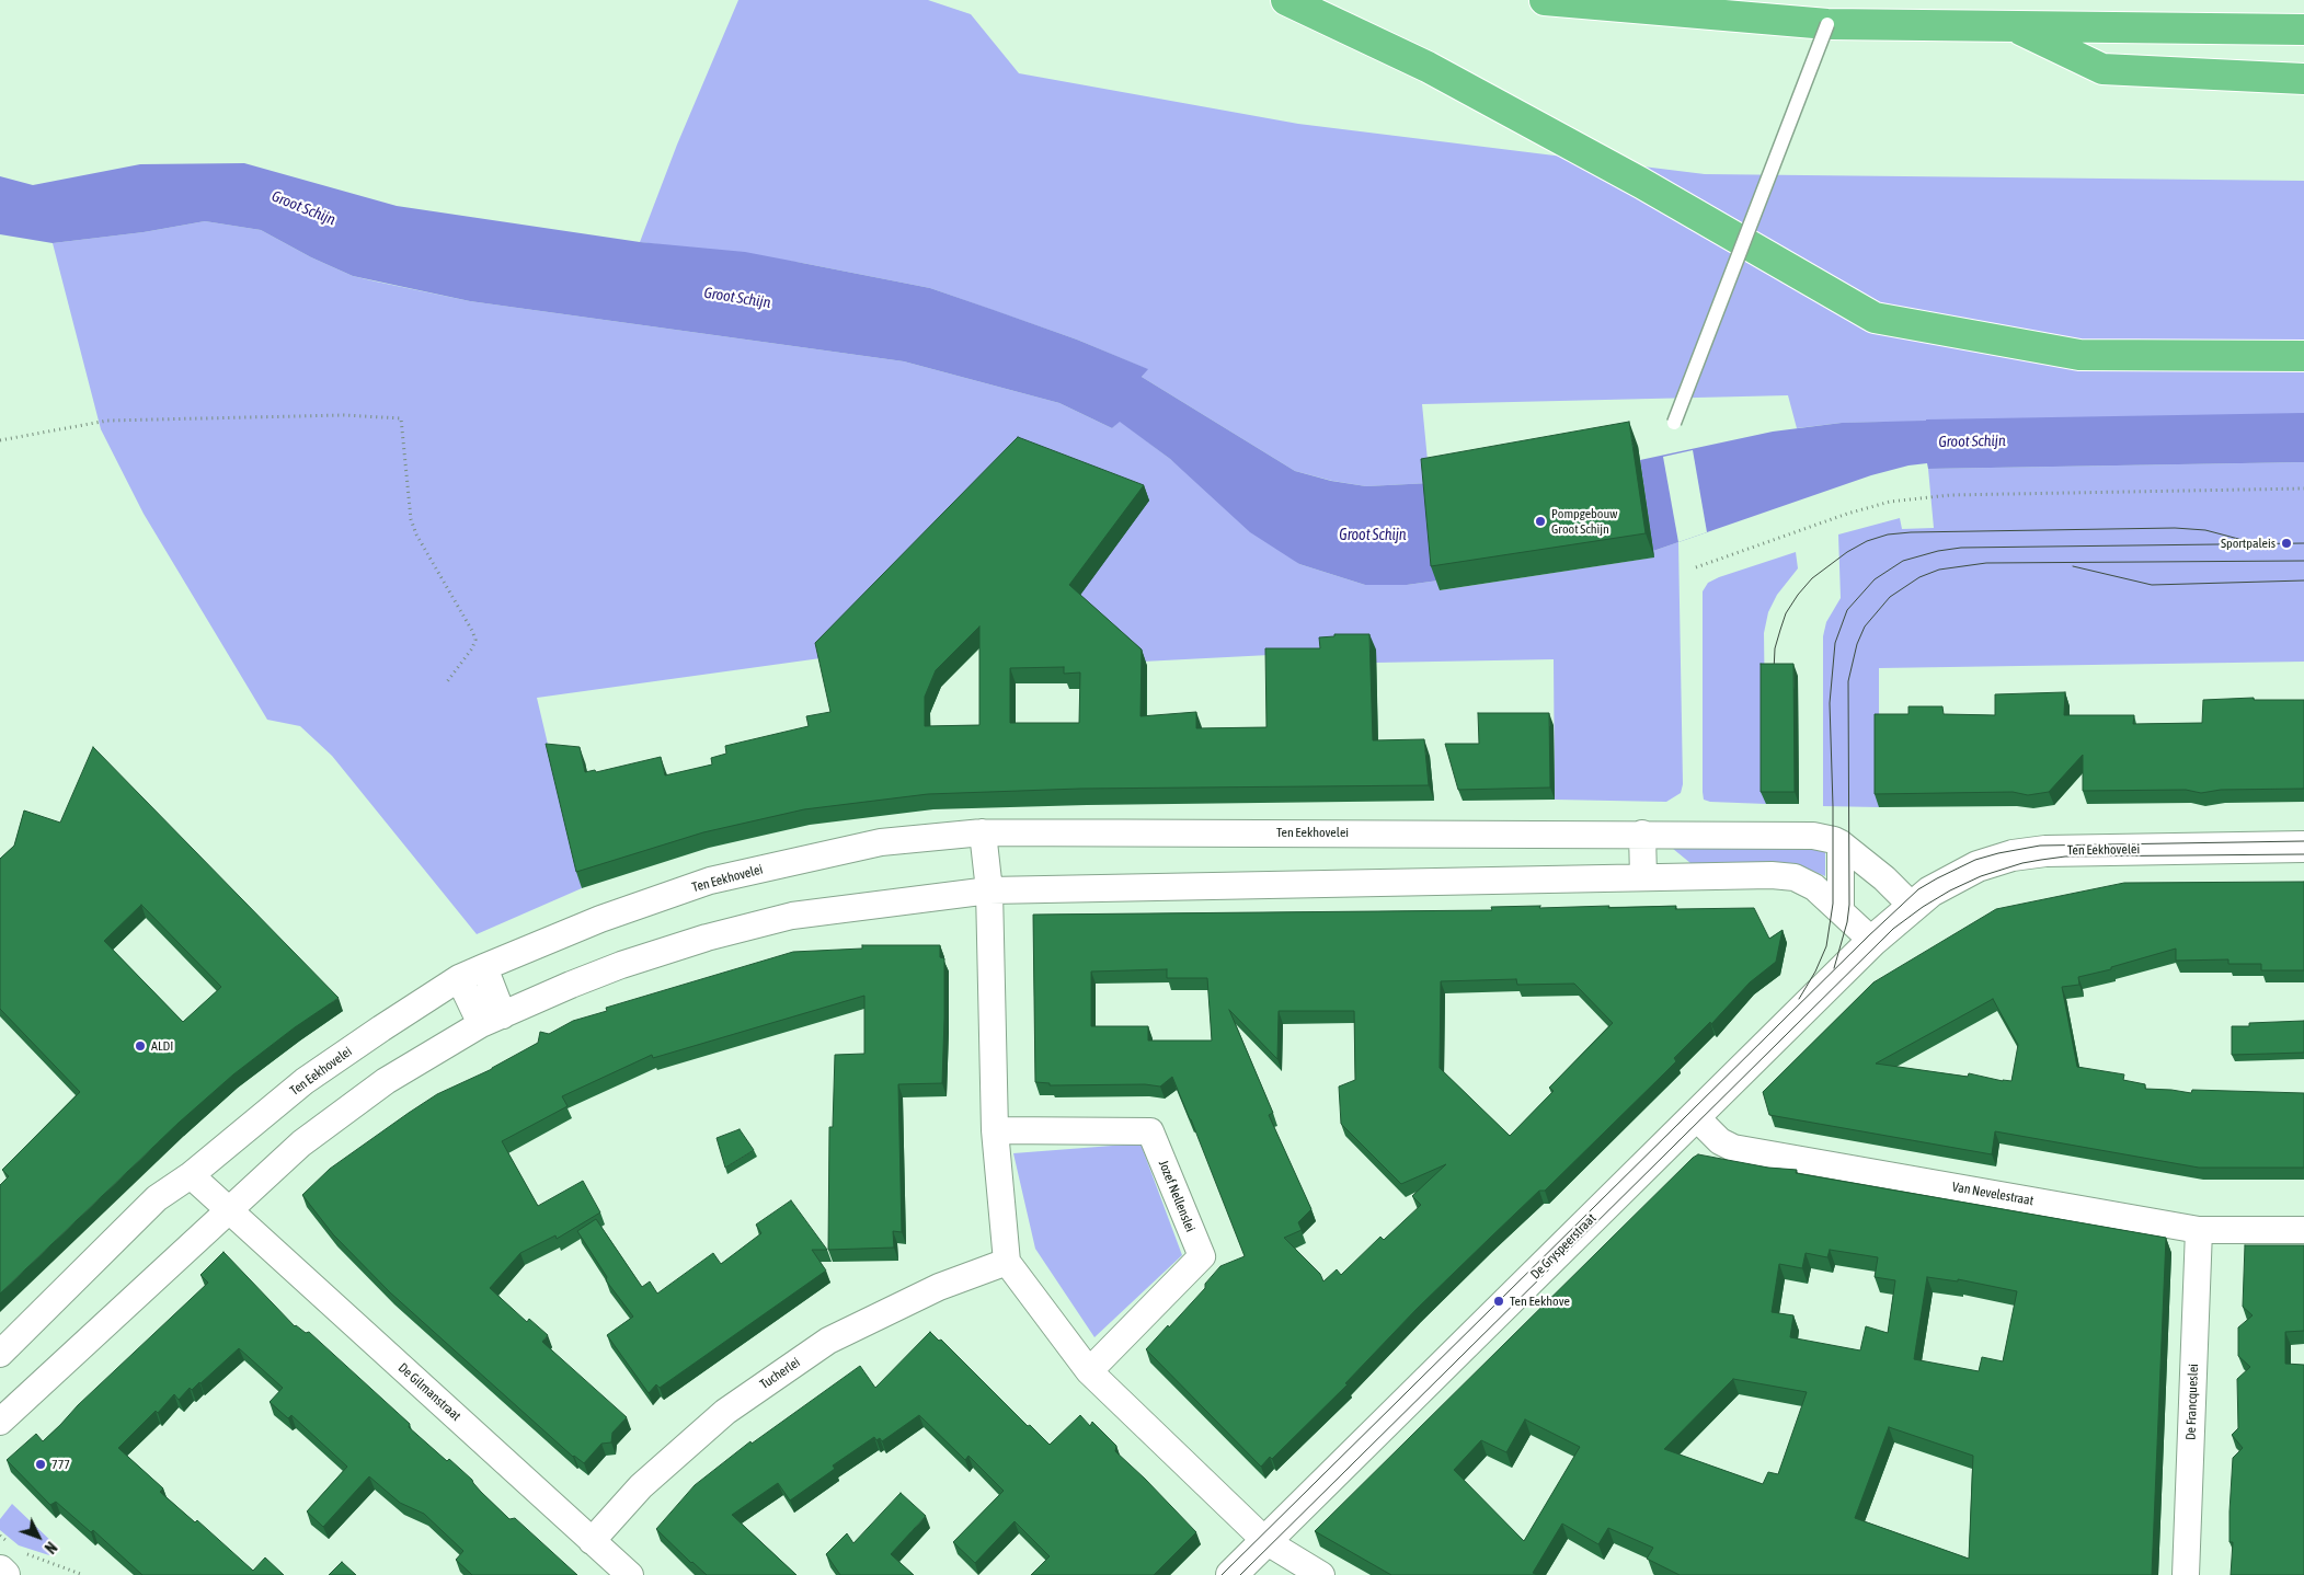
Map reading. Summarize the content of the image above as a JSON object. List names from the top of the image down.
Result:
{
  "streets": {
    "street": [
      "Ten Eekhovelei",
      "Van Nevelestraat",
      "Jozef Nellenslei",
      "De Gryspeerstraat",
      "Tucherlei",
      "De Gilmanstraat",
      "De Francqueslei"
    ]
  },
  "crossings": [
    ["Ten Eekhovelei", "De Gryspeerstraat"],
    ["Van Nevelestraat", "De Gryspeerstraat"],
    ["Van Nevelestraat", "De Francqueslei"],
    ["Tucherlei", "De Gilmanstraat"]
  ],
  "water": ["Groot Schijn"],
  "places": [
    "Pompgebouw Groot Schijn",
    "Sportpaleis",
    "ALDI",
    "Ten Eekhove",
    "777"
  ],
  "north": "bottom right"
}
